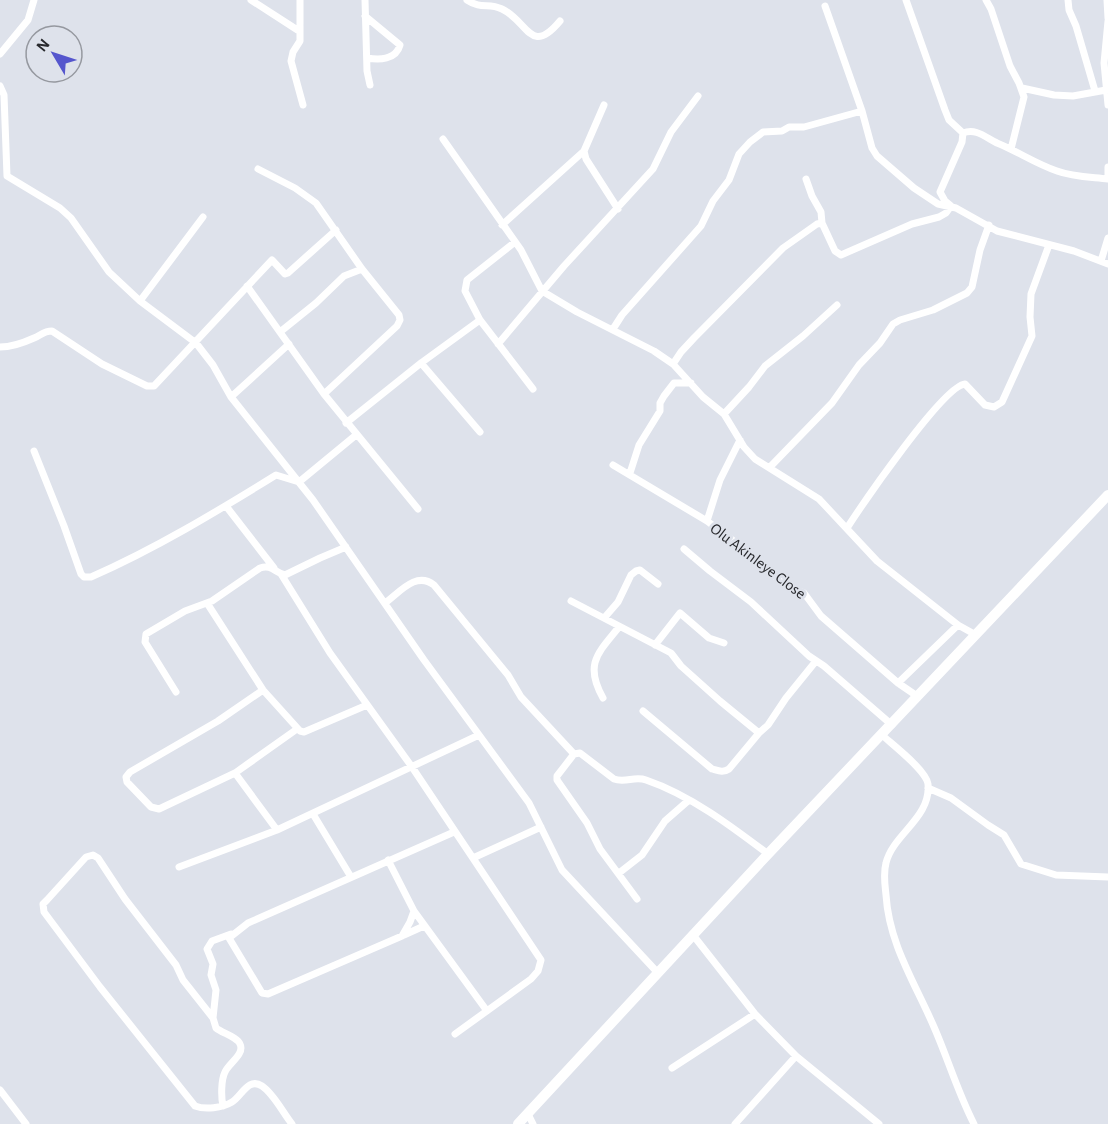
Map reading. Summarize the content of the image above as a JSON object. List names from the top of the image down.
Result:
{
  "streets": {
    "street": ["Olu Akinleye Close"]
  },
  "north": "top left"
}
